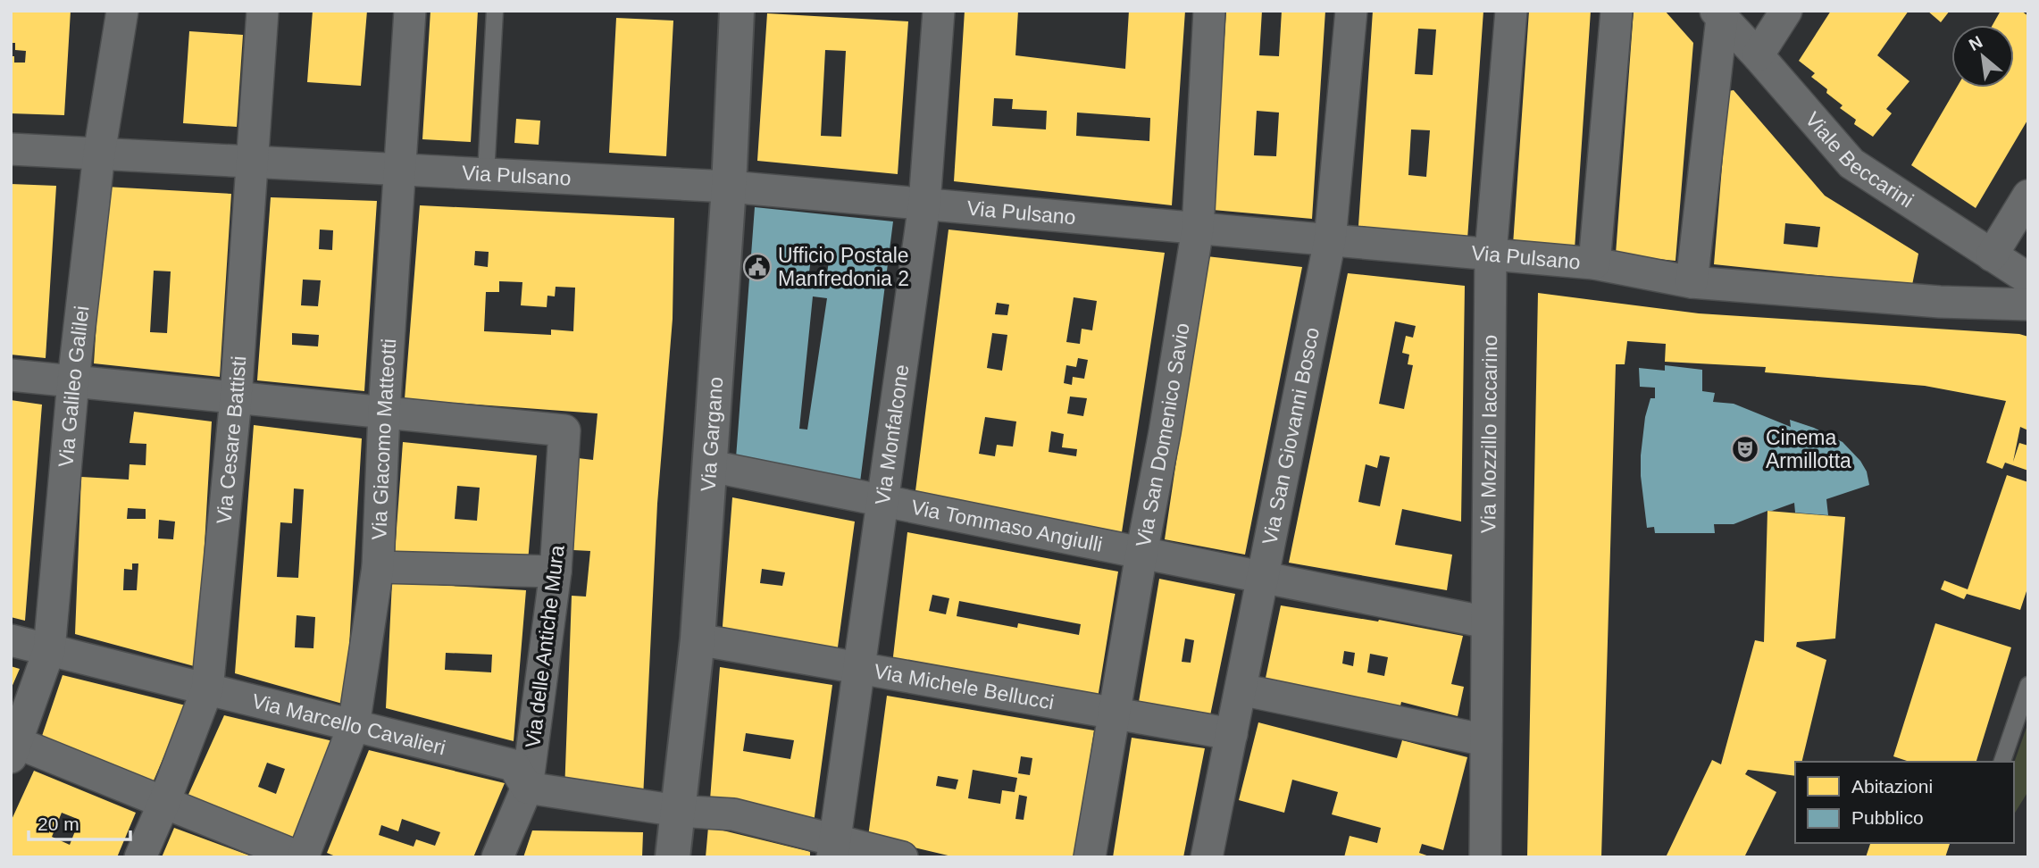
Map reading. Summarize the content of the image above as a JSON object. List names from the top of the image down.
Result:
{
  "streets": {
    "main road": ["Via Gargano"],
    "street": [
      "Viale Beccarini",
      "Via Pulsano",
      "Via Galileo Galilei",
      "Via Mozzillo Iaccarino",
      "Via Monfalcone",
      "Via San Domenico Savio",
      "Via San Giovanni Bosco",
      "Via Giacomo Matteotti",
      "Via Cesare Battisti",
      "Via Tommaso Angiulli",
      "Via delle Antiche Mura",
      "Via Michele Bellucci",
      "Via Marcello Cavalieri"
    ]
  },
  "crossings": [
    ["Via Pulsano", "Via Galileo Galilei"],
    ["Via Pulsano", "Via Mozzillo Iaccarino"],
    ["Via Pulsano", "Via Gargano"],
    ["Via Pulsano", "Via Monfalcone"],
    ["Via Pulsano", "Via San Domenico Savio"],
    ["Via Pulsano", "Via San Giovanni Bosco"],
    ["Via Pulsano", "Via Giacomo Matteotti"],
    ["Via Pulsano", "Via Cesare Battisti"],
    ["Via Galileo Galilei", "Via Marcello Cavalieri"],
    ["Via Mozzillo Iaccarino", "Via Tommaso Angiulli"],
    ["Via Gargano", "Via Tommaso Angiulli"],
    ["Via Gargano", "Via Michele Bellucci"],
    ["Via Monfalcone", "Via Tommaso Angiulli"],
    ["Via Monfalcone", "Via Michele Bellucci"],
    ["Via San Domenico Savio", "Via Tommaso Angiulli"],
    ["Via San Domenico Savio", "Via Michele Bellucci"],
    ["Via San Giovanni Bosco", "Via Tommaso Angiulli"],
    ["Via San Giovanni Bosco", "Via Michele Bellucci"],
    ["Via Giacomo Matteotti", "Via delle Antiche Mura"],
    ["Via Giacomo Matteotti", "Via Marcello Cavalieri"],
    ["Via Cesare Battisti", "Via Marcello Cavalieri"],
    ["Via delle Antiche Mura", "Via Marcello Cavalieri"]
  ],
  "places": {
    "public building": ["Ufficio Postale Manfredonia 2"],
    "theatre": ["Cinema Armillotta"]
  },
  "legend": ["Abitazioni", "Pubblico"],
  "scale_bar": "20 m",
  "north": "top left"
}
